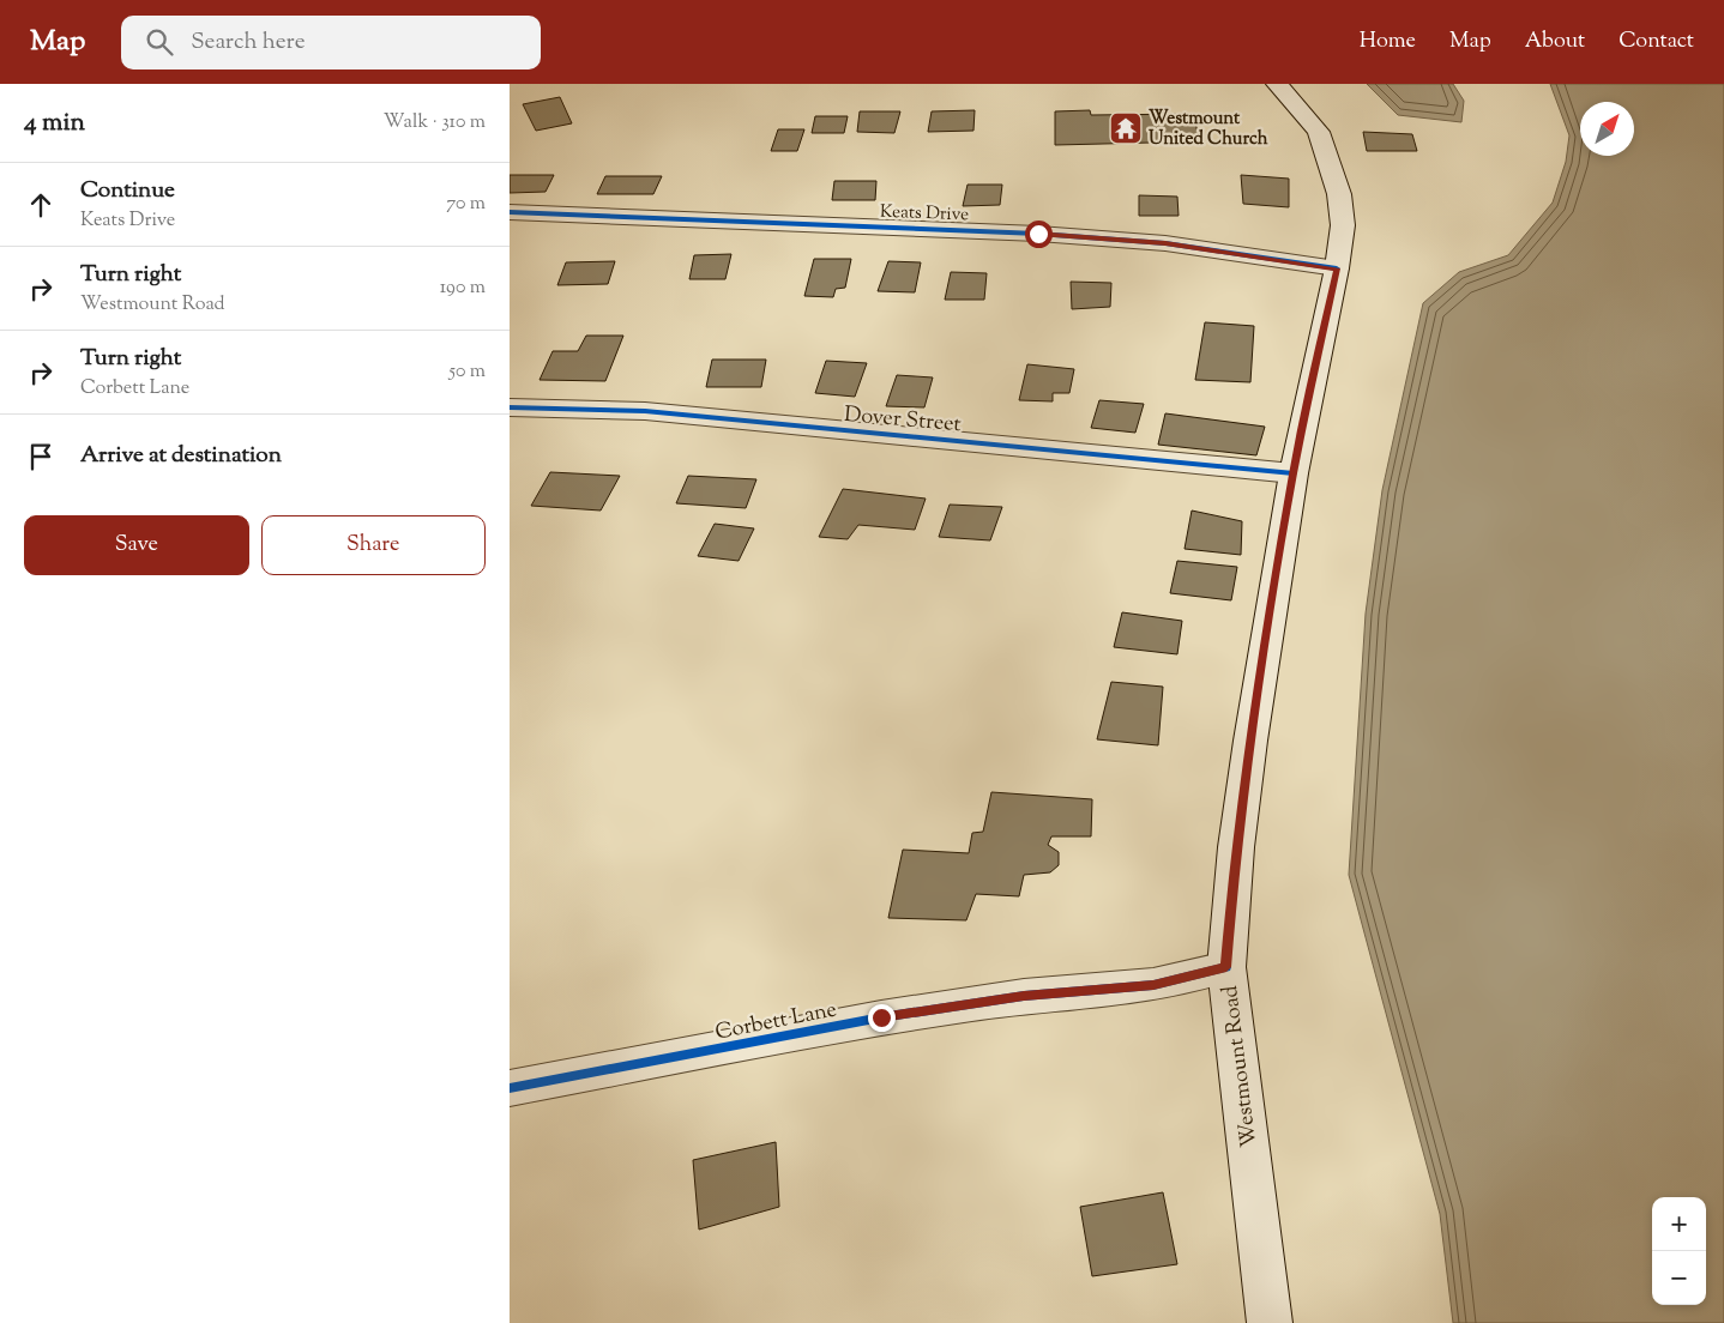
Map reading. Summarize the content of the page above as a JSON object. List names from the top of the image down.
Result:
{
  "streets": {
    "street": [
      "Keats Drive",
      "Dover Street",
      "Corbett Lane",
      "Westmount Road"
    ]
  },
  "crossings": [
    ["Keats Drive", "Westmount Road"],
    ["Dover Street", "Westmount Road"],
    ["Corbett Lane", "Westmount Road"]
  ],
  "places": {
    "temple": ["Westmount United Church"]
  },
  "north": "top right",
  "page": {
    "header": "Map",
    "search": "Search here",
    "nav": [
      "Home",
      "Map",
      "About",
      "Contact"
    ],
    "heading": ["4 min", "Walk · 310 m"],
    "list": [
      ["Continue", "Keats Drive", "70 m"],
      ["Turn right", "Westmount Road", "190 m"],
      ["Turn right", "Corbett Lane", "50 m"],
      "Arrive at destination"
    ],
    "buttons": ["Save", "Share"],
    "map_buttons": ["+", "−"]
  }
}
